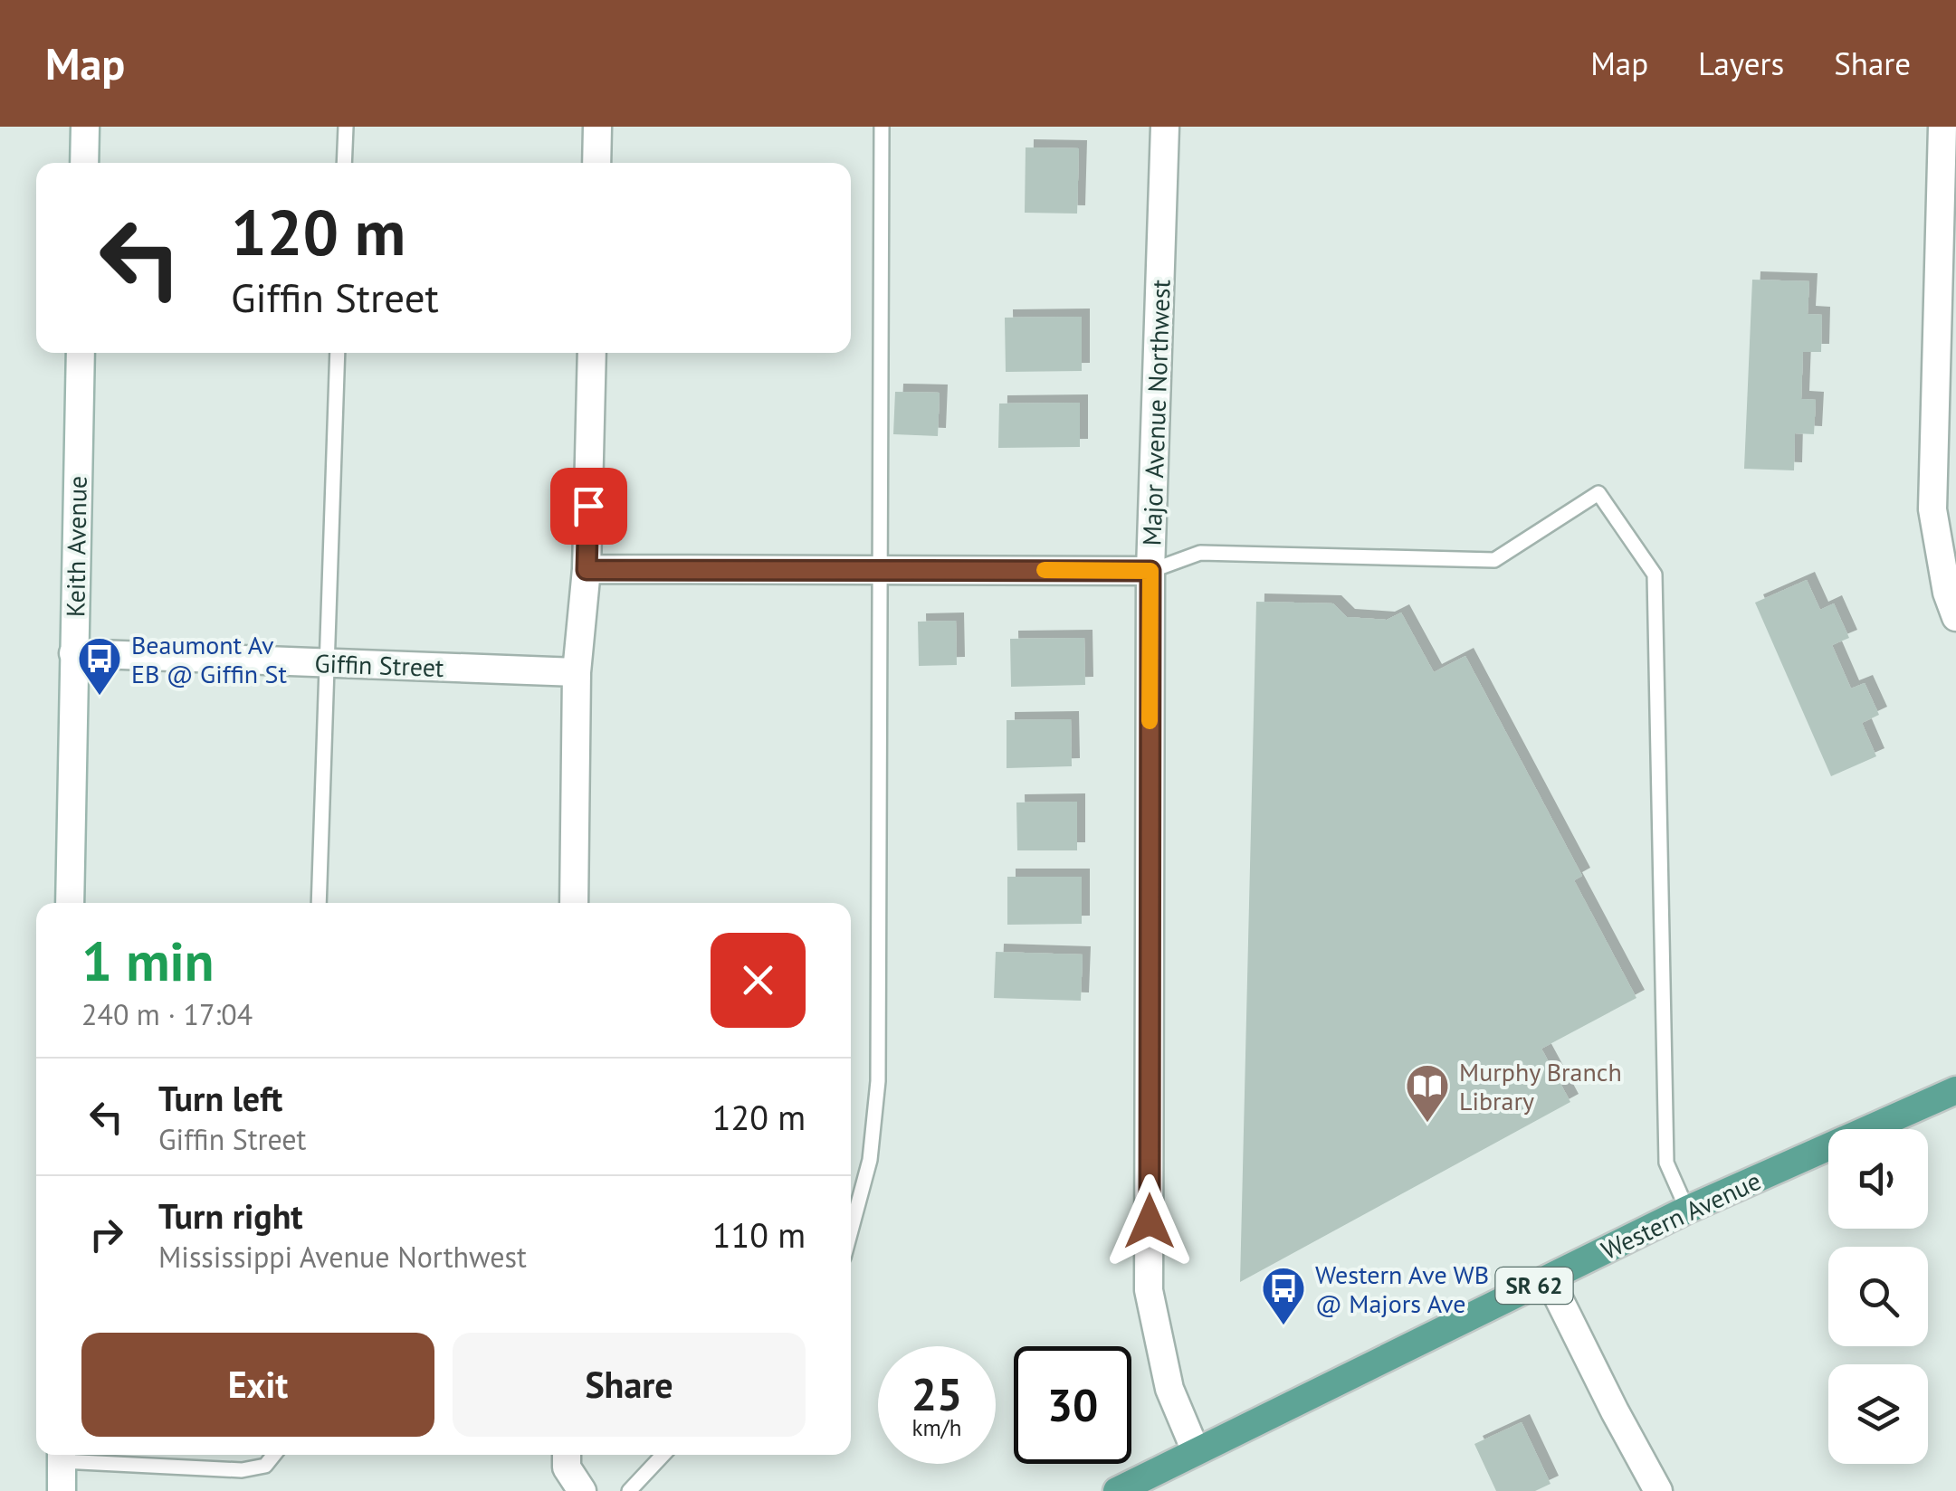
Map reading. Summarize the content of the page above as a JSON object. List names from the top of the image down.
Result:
{
  "streets": {
    "main road": ["Western Avenue", "SR 62"],
    "street": ["Major Avenue Northwest", "Keith Avenue", "Giffin Street"]
  },
  "crossings": [
    ["Major Avenue Northwest", "Western Avenue"],
    ["Keith Avenue", "Giffin Street"]
  ],
  "places": {
    "bus stop": ["Beaumont Av EB @ Giffin St", "Western Ave WB @ Majors Ave"],
    "library": ["Murphy Branch Library"]
  },
  "page": {
    "header": "Map",
    "nav": ["Map", "Layers", "Share"],
    "turn": ["120 m", "Giffin Street"],
    "heading": ["1 min", "240 m · 17:04"],
    "list": [
      {
        "name": "Turn left",
        "note": "Giffin Street",
        "value": "120 m"
      },
      {
        "name": "Turn right",
        "note": "Mississippi Avenue Northwest",
        "value": "110 m"
      }
    ],
    "buttons": ["Exit", "Share"],
    "speed": "25 km/h",
    "limit": "30"
  }
}
